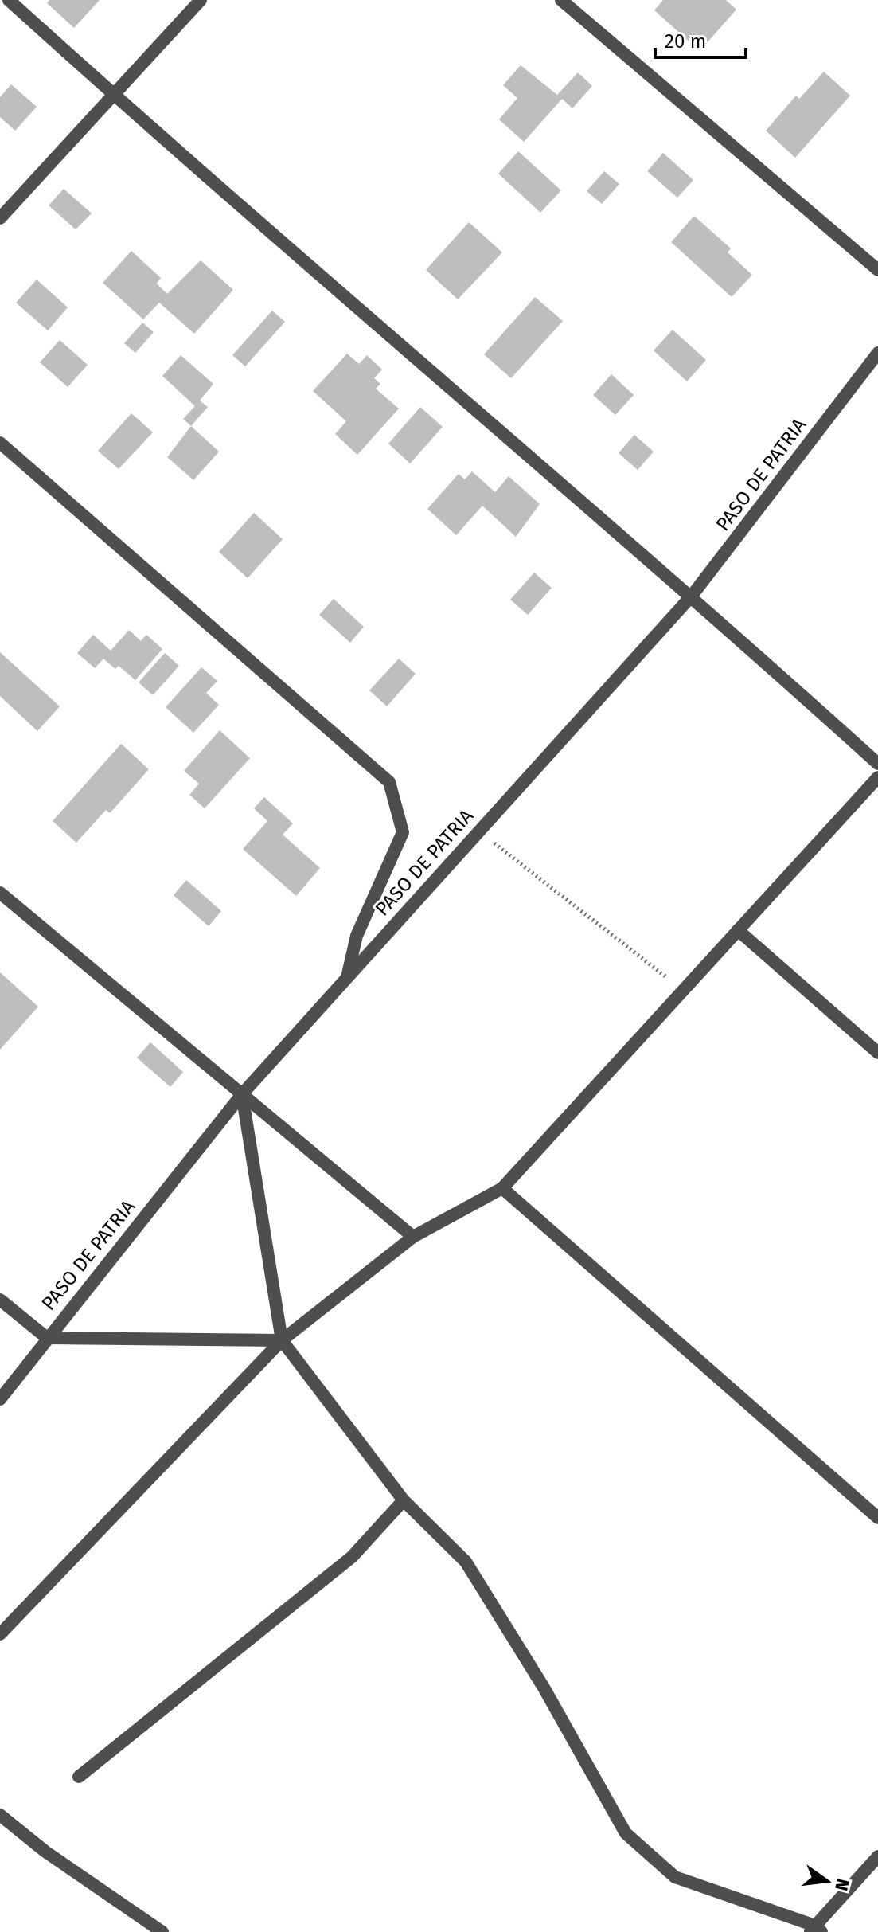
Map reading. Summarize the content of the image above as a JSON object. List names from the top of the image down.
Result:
{
  "streets": {
    "street": ["PASO DE PATRIA"]
  },
  "scale_bar": "20 m",
  "north": "right"
}
